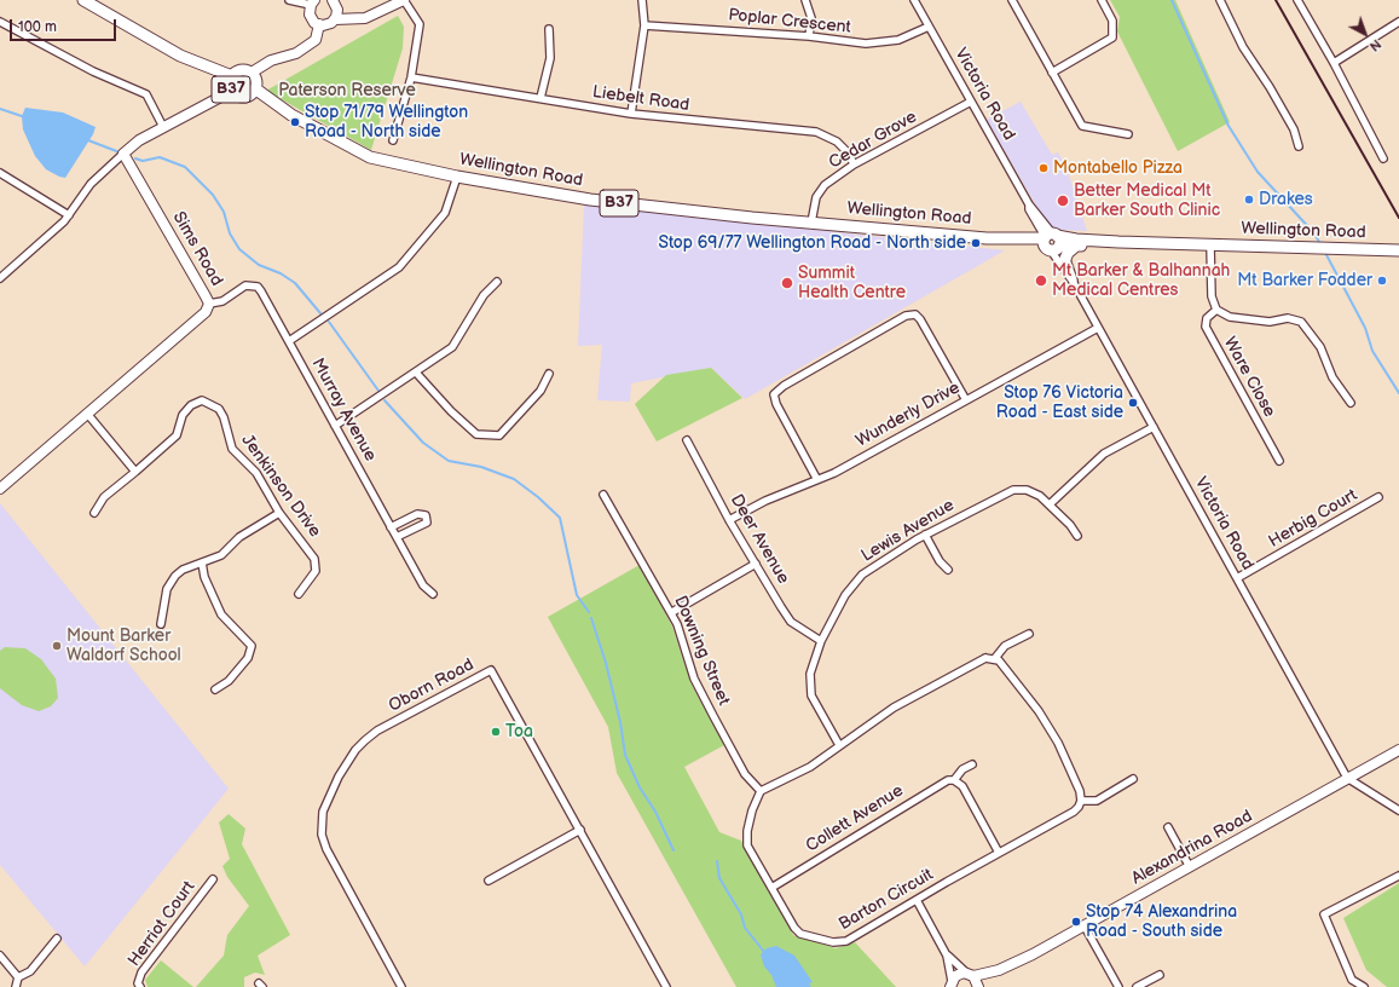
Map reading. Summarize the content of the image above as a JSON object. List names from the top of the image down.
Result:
{
  "streets": {
    "main road": ["B37", "Wellington Road"],
    "street": [
      "Poplar Crescent",
      "Victoria Road",
      "Liebelt Road",
      "Cedar Grove",
      "Sims Road",
      "Ware Close",
      "Murray Avenue",
      "Wunderly Drive",
      "Jenkinson Drive",
      "Herbig Court",
      "Lewis Avenue",
      "Deer Avenue",
      "Downing Street",
      "Oborn Road",
      "Collett Avenue",
      "Alexandrina Road",
      "Barton Circuit",
      "Herriot Court"
    ]
  },
  "crossings": [
    ["Poplar Crescent", "Victoria Road"],
    ["B37", "Wellington Road"],
    ["Victoria Road", "Cedar Grove"],
    ["Victoria Road", "Wellington Road"],
    ["Victoria Road", "Wunderly Drive"],
    ["Victoria Road", "Herbig Court"],
    ["Victoria Road", "Alexandrina Road"],
    ["Liebelt Road", "Cedar Grove"],
    ["Cedar Grove", "Wellington Road"],
    ["Sims Road", "Murray Avenue"],
    ["Wunderly Drive", "Deer Avenue"],
    ["Lewis Avenue", "Deer Avenue"],
    ["Downing Street", "Barton Circuit"],
    ["Collett Avenue", "Barton Circuit"]
  ],
  "parks": ["Paterson Reserve"],
  "places": [
    "Stop 71/79 Wellington Road - North side",
    "Montabello Pizza",
    "Drakes",
    "Better Medical Mt Barker South Clinic",
    "Stop 69/77 Wellington Road - North side",
    "Mt Barker & Balhannah Medical Centres",
    "Mt Barker Fodder",
    "Summit Health Centre",
    "Stop 76 Victoria Road - East side",
    "Mount Barker Waldorf School",
    "Toa",
    "Stop 74 Alexandrina Road - South side"
  ],
  "scale_bar": "100 m",
  "north": "bottom right"
}
